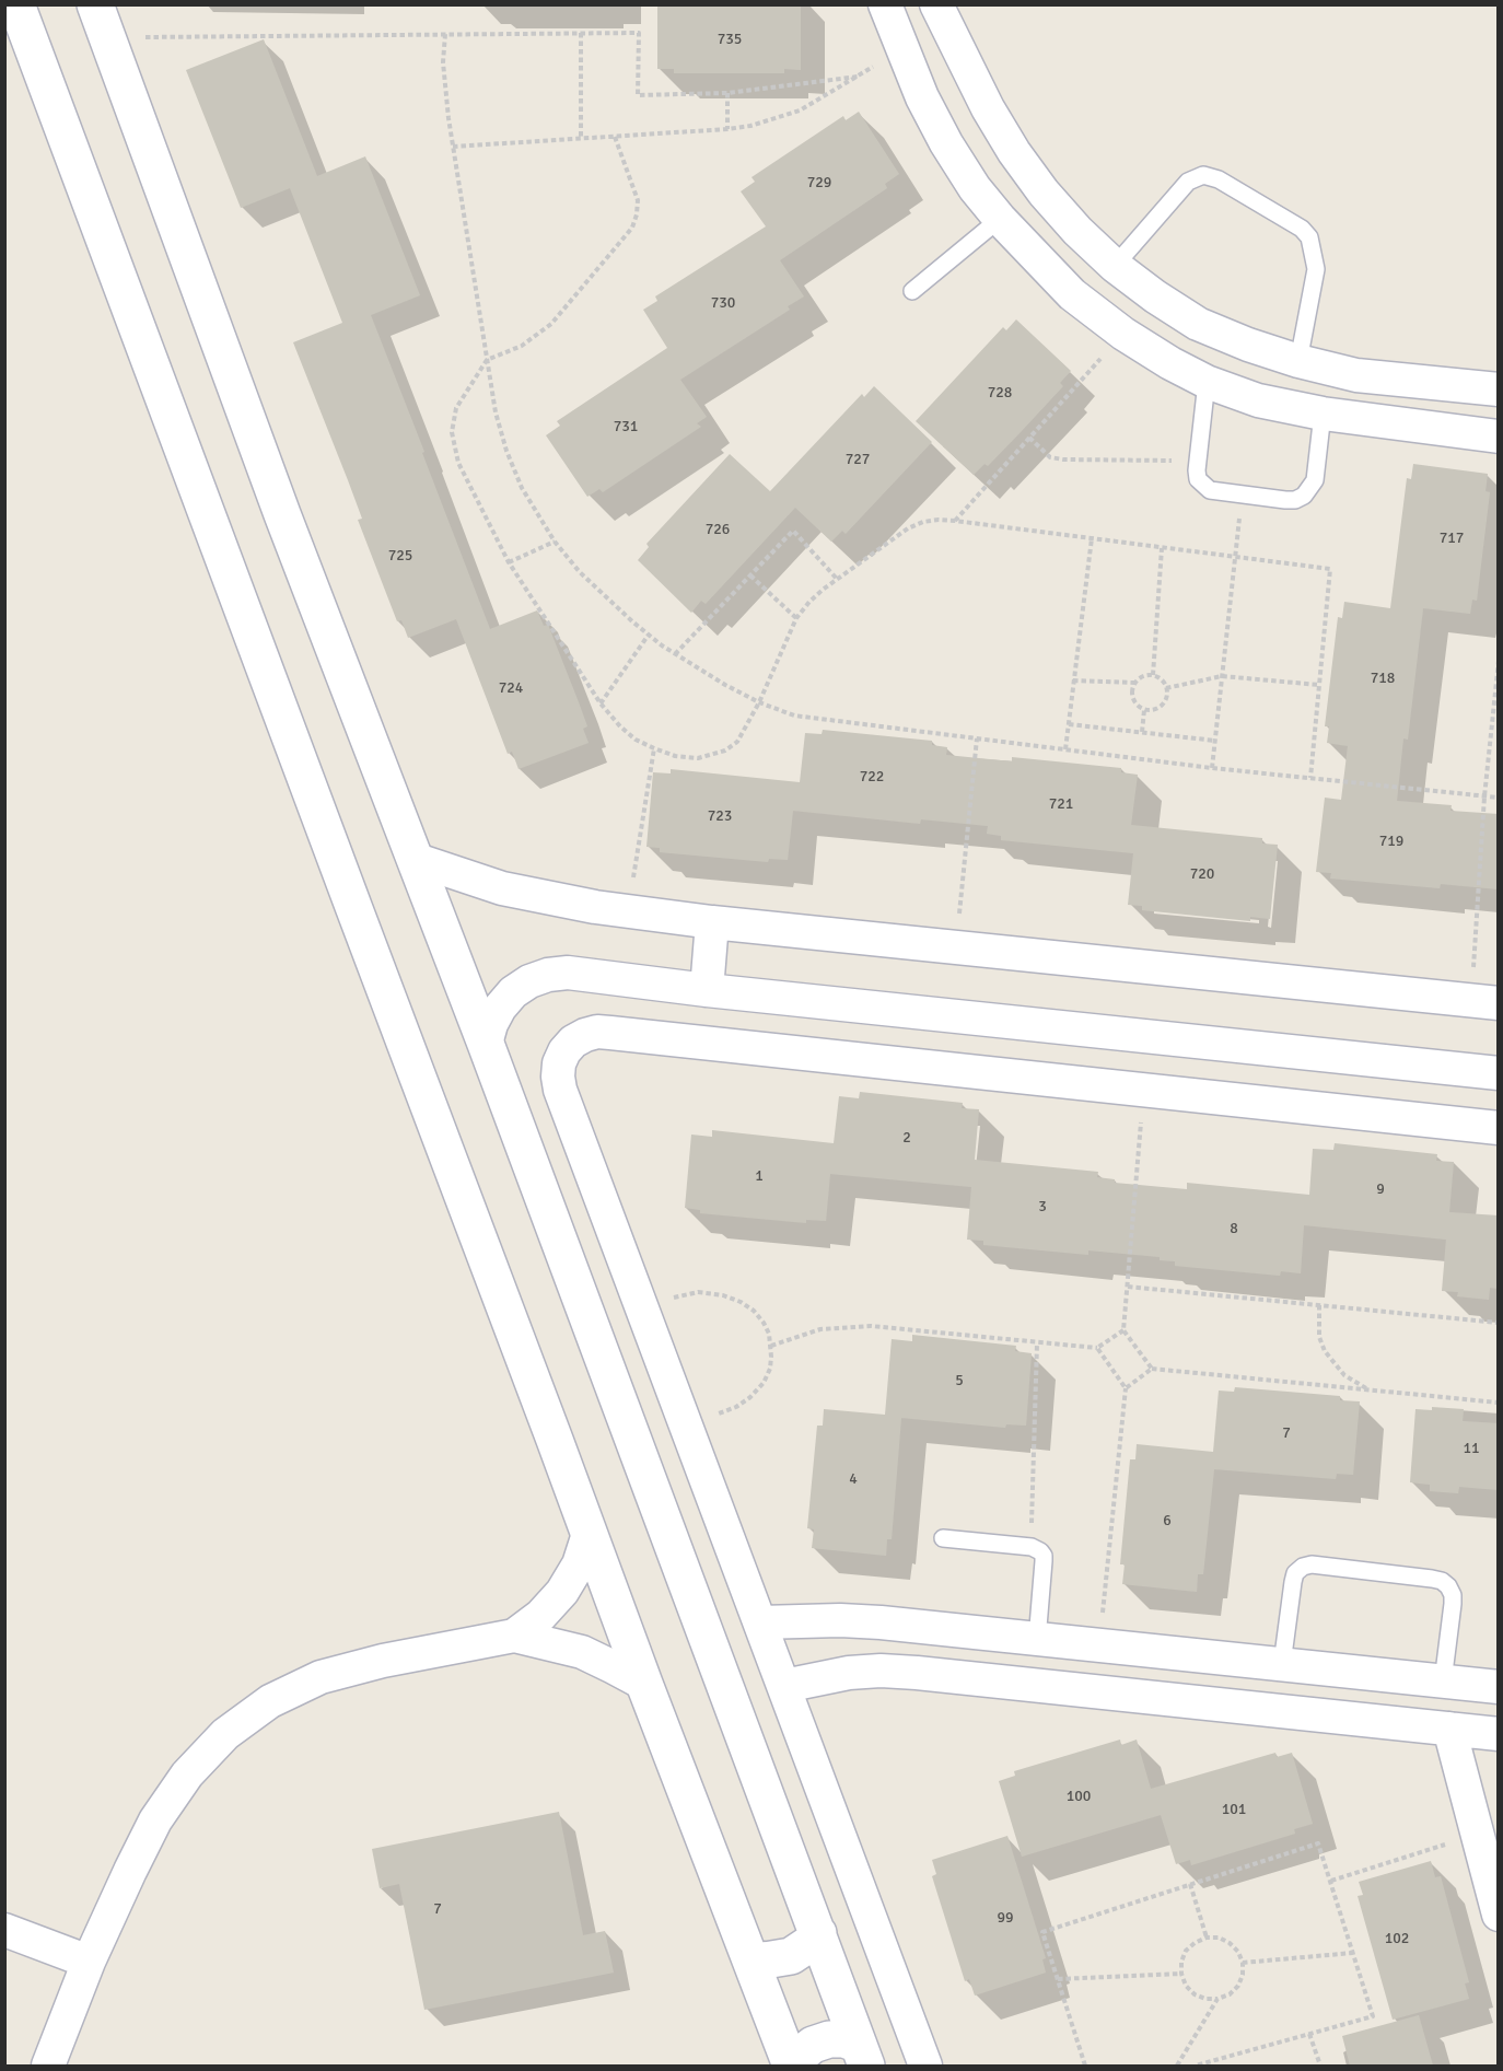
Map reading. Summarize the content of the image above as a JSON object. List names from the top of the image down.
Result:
{
  "house_numbers": [
    "735",
    "729",
    "730",
    "728",
    "731",
    "727",
    "726",
    "717",
    "725",
    "718",
    "724",
    "722",
    "721",
    "723",
    "719",
    "720",
    "2",
    "1",
    "9",
    "3",
    "8",
    "5",
    "7",
    "11",
    "4",
    "6",
    "100",
    "101",
    "7",
    "99",
    "102"
  ]
}
